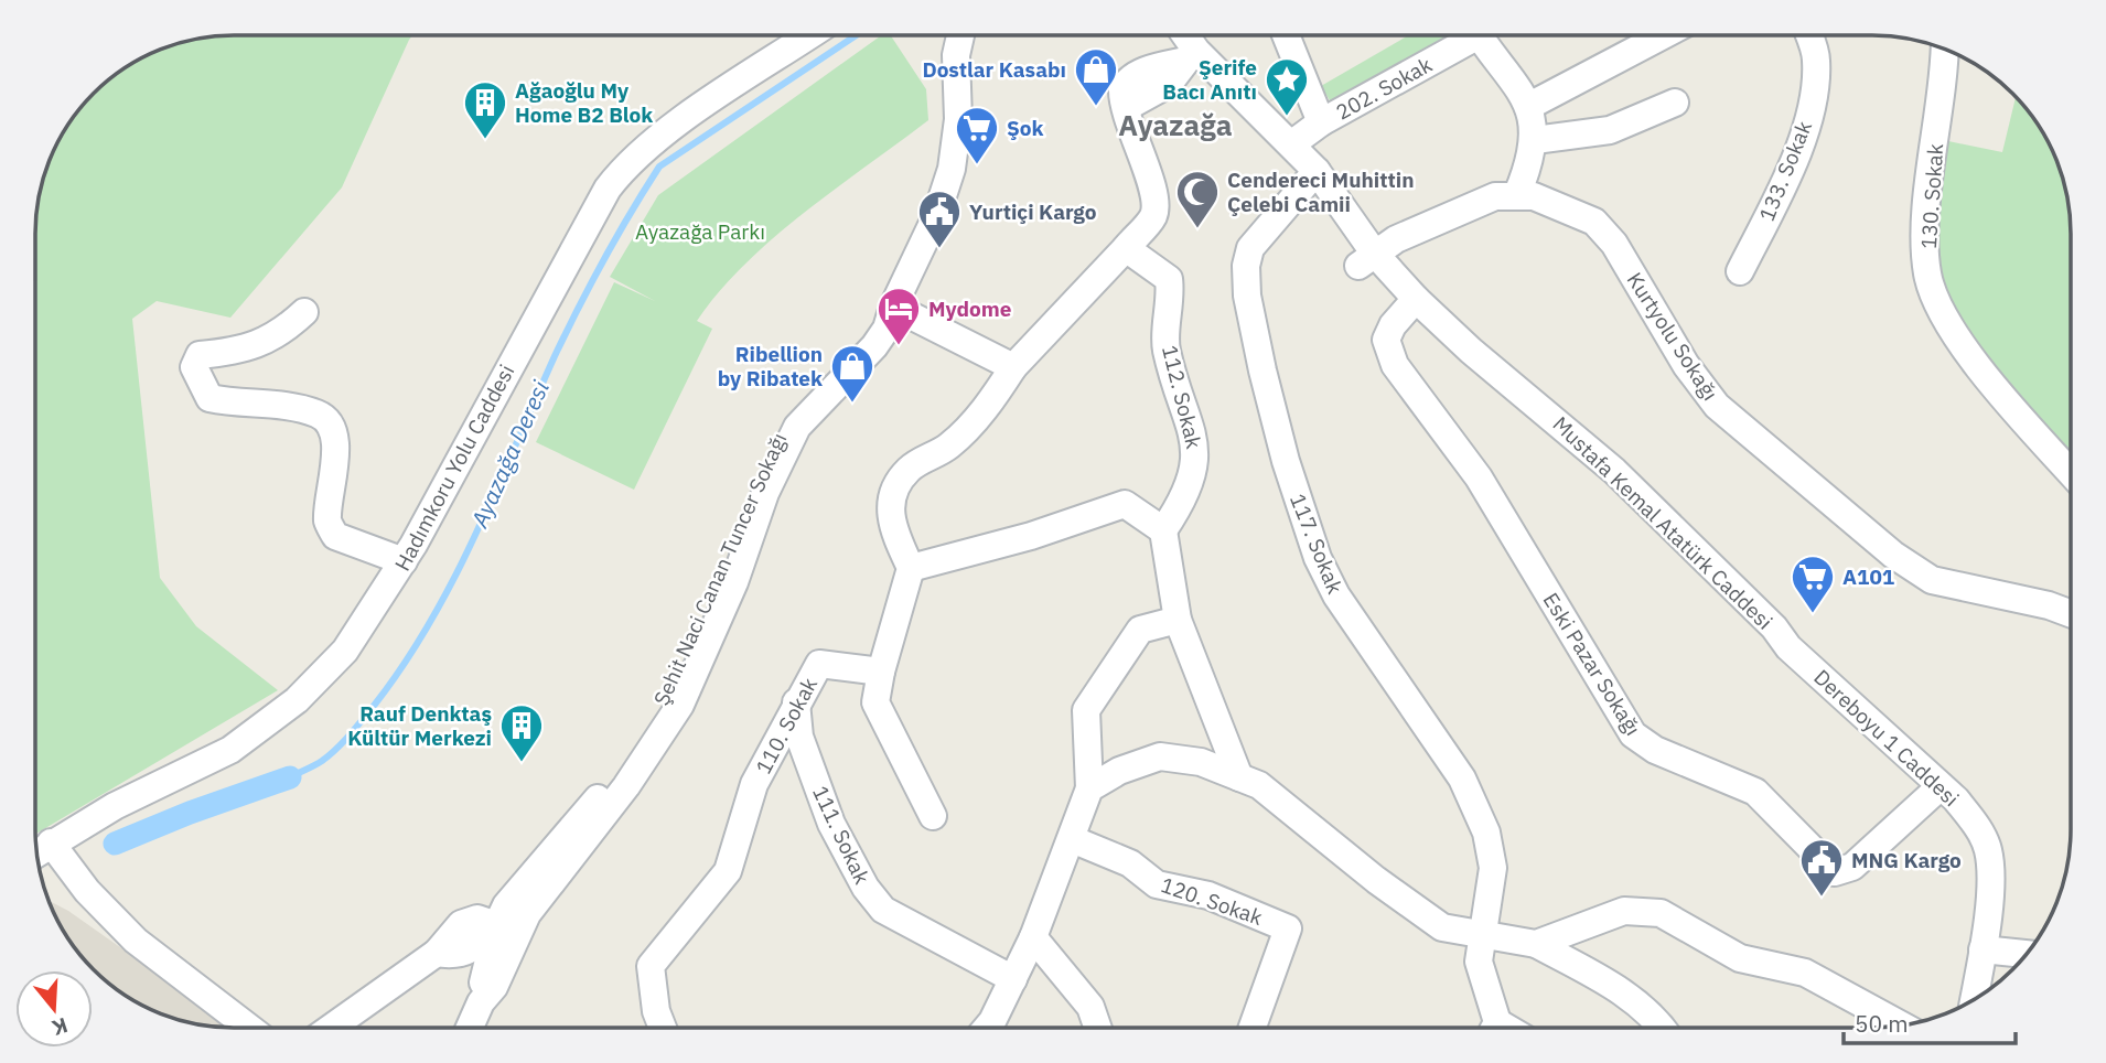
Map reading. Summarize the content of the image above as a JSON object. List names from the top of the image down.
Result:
{
  "streets": {
    "street": [
      "202. Sokak",
      "133. Sokak",
      "130. Sokak",
      "Kurtyolu Sokağı",
      "112. Sokak",
      "Hadımkoru Yolu Caddesi",
      "Mustafa Kemal Atatürk Caddesi",
      "117. Sokak",
      "Şehit Naci Canan Tuncer Sokağı",
      "Eski Pazar Sokağı",
      "110. Sokak",
      "Dereboyu 1 Caddesi",
      "111. Sokak",
      "120. Sokak"
    ]
  },
  "crossings": [
    ["202. Sokak", "Mustafa Kemal Atatürk Caddesi"],
    ["Kurtyolu Sokağı", "Mustafa Kemal Atatürk Caddesi"],
    ["Mustafa Kemal Atatürk Caddesi", "117. Sokak"],
    ["Mustafa Kemal Atatürk Caddesi", "Eski Pazar Sokağı"],
    ["Mustafa Kemal Atatürk Caddesi", "Dereboyu 1 Caddesi"],
    ["Eski Pazar Sokağı", "Dereboyu 1 Caddesi"],
    ["110. Sokak", "111. Sokak"]
  ],
  "districts": ["Ayazağa"],
  "water": ["Ayazağa Deresi"],
  "parks": ["Ayazağa Parkı"],
  "places": {
    "shop": ["Dostlar Kasabı", "Ribellion by Ribatek"],
    "place": ["Şerife Bacı Anıtı"],
    "building": ["Ağaoğlu My Home B2 Blok", "Rauf Denktaş Kültür Merkezi"],
    "supermarket": ["Şok", "A101"],
    "mosque": ["Cendereci Muhittin Çelebi Camii"],
    "public building": ["Yurtiçi Kargo", "MNG Kargo"],
    "hotel": ["Mydome"]
  },
  "scale_bar": "50 m",
  "north": "bottom"
}
